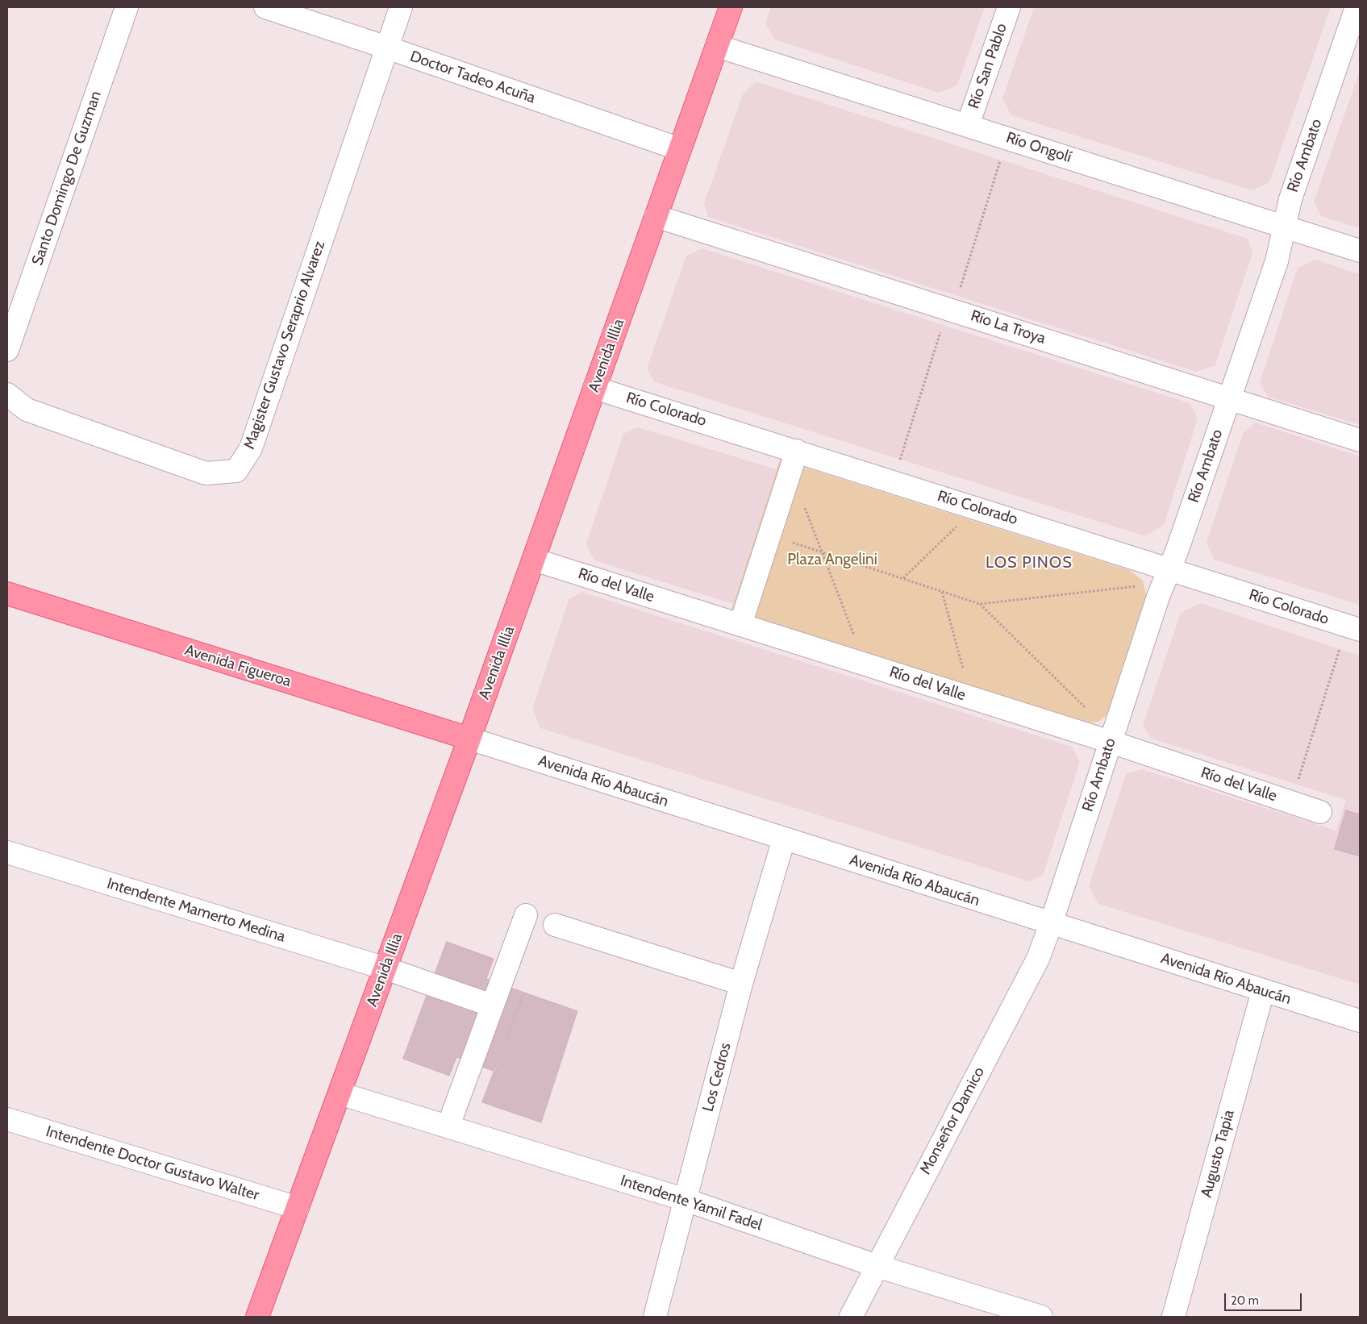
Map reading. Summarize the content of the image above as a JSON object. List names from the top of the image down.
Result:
{
  "streets": {
    "main road": ["Avenida Illia", "Avenida Figueroa"],
    "street": [
      "Río San Pablo",
      "Doctor Tadeo Acuña",
      "Río Ongolí",
      "Río Ambato",
      "Santo Domingo De Guzman",
      "Río La Troya",
      "Magister Gustavo Seraprio Alvarez",
      "Río Colorado",
      "Río del Valle",
      "Avenida Río Abaucán",
      "Intendente Mamerto Medina",
      "Los Cedros",
      "Monseñor Damico",
      "Augusto Tapia",
      "Intendente Doctor Gustavo Walter",
      "Intendente Yamil Fadel"
    ]
  },
  "crossings": [
    ["Río San Pablo", "Río Ongolí"],
    ["Doctor Tadeo Acuña", "Magister Gustavo Seraprio Alvarez"],
    ["Doctor Tadeo Acuña", "Avenida Illia"],
    ["Río Ongolí", "Río Ambato"],
    ["Río Ongolí", "Avenida Illia"],
    ["Río Ambato", "Río La Troya"],
    ["Río Ambato", "Río Colorado"],
    ["Río Ambato", "Río del Valle"],
    ["Río Ambato", "Avenida Río Abaucán"],
    ["Río Ambato", "Monseñor Damico"],
    ["Río La Troya", "Avenida Illia"],
    ["Avenida Illia", "Río Colorado"],
    ["Avenida Illia", "Río del Valle"],
    ["Avenida Illia", "Avenida Figueroa"],
    ["Avenida Illia", "Avenida Río Abaucán"],
    ["Avenida Illia", "Intendente Mamerto Medina"],
    ["Avenida Illia", "Intendente Doctor Gustavo Walter"],
    ["Avenida Illia", "Intendente Yamil Fadel"],
    ["Avenida Figueroa", "Avenida Río Abaucán"],
    ["Avenida Río Abaucán", "Los Cedros"],
    ["Avenida Río Abaucán", "Monseñor Damico"],
    ["Avenida Río Abaucán", "Augusto Tapia"],
    ["Los Cedros", "Intendente Yamil Fadel"],
    ["Monseñor Damico", "Intendente Yamil Fadel"]
  ],
  "districts": ["LOS PINOS"],
  "parks": ["Plaza Angelini"],
  "scale_bar": "20 m"
}
